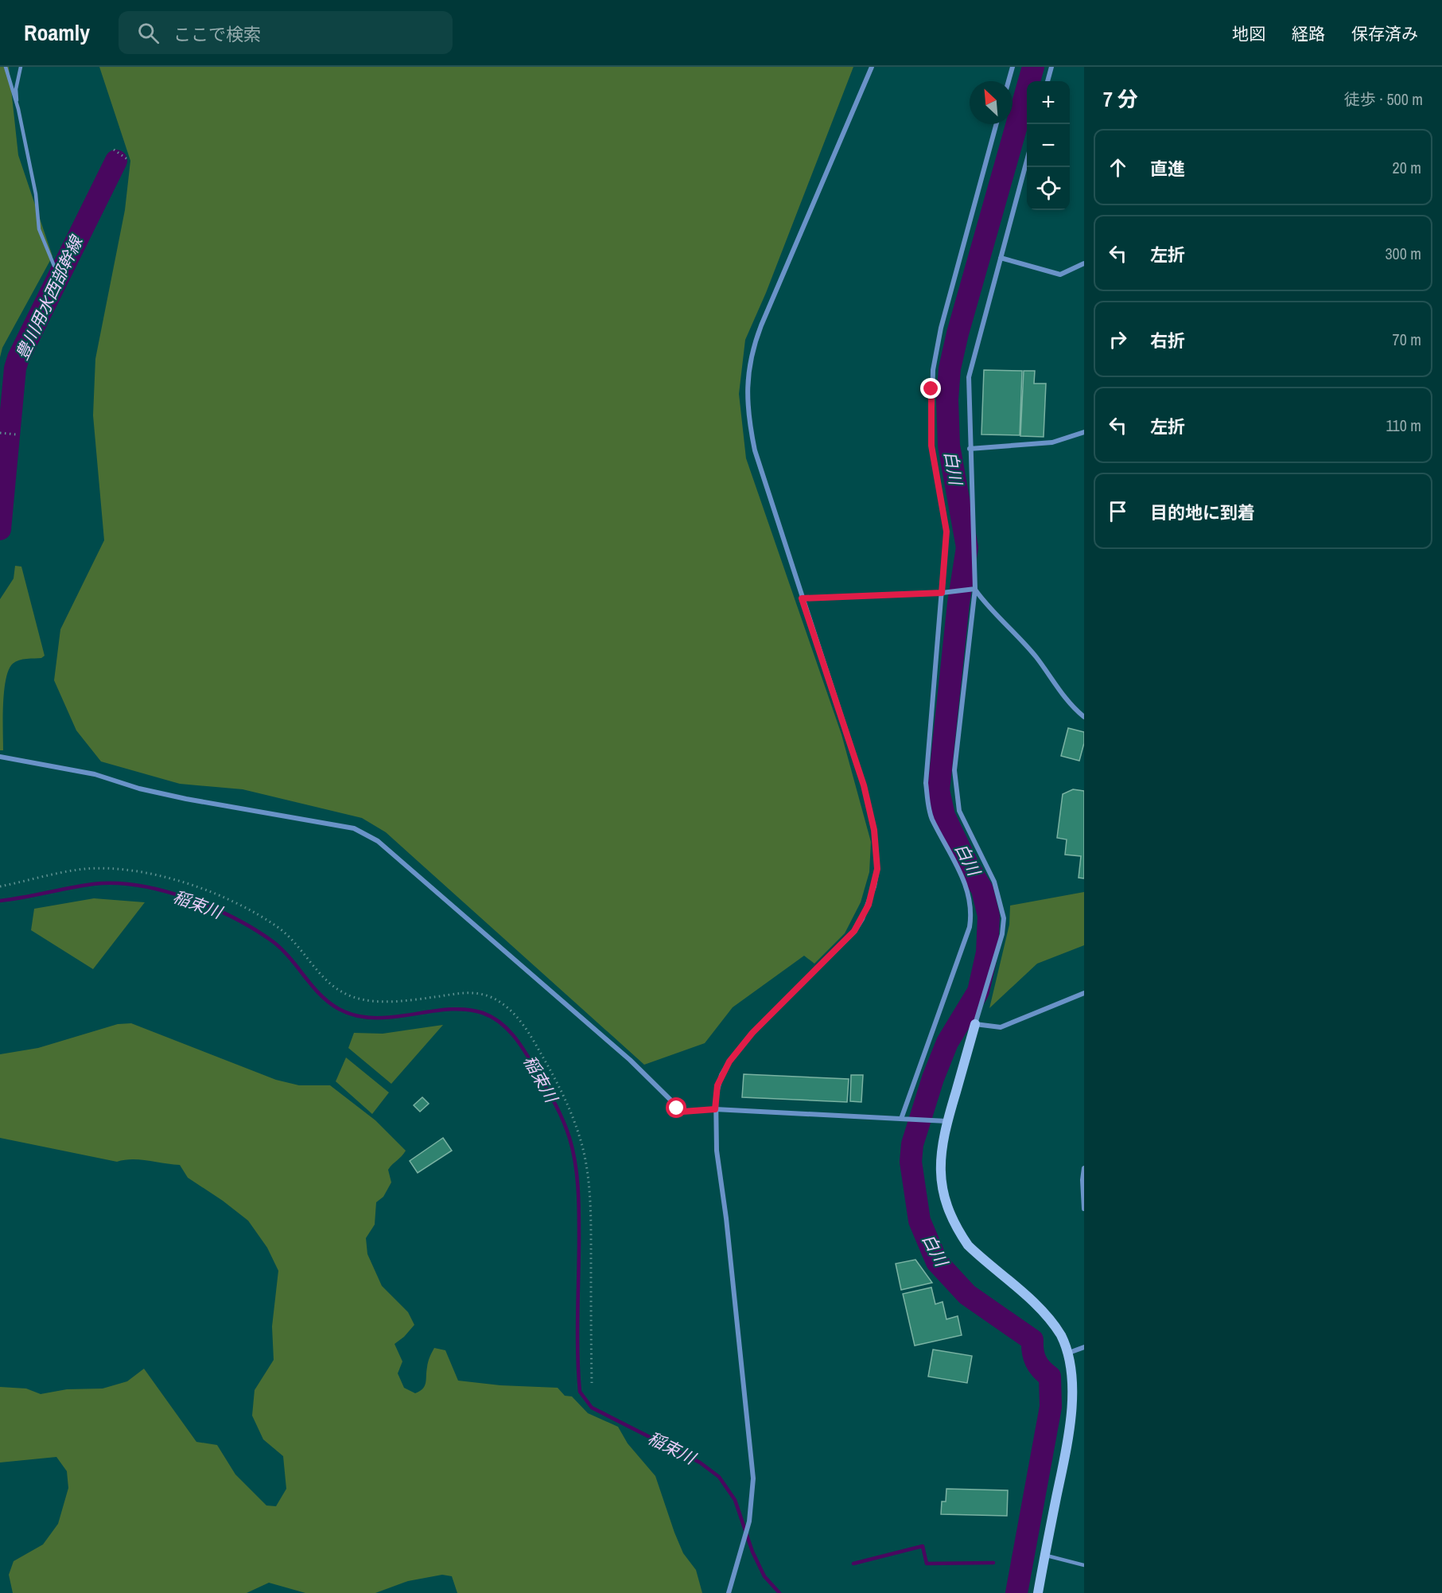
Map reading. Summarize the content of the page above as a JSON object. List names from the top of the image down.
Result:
{
  "water": ["豊川用水西部幹線", "白川", "稲束川"],
  "north": "top left",
  "page": {
    "header": "Roamly",
    "search": "ここで検索",
    "nav": ["地図", "経路", "保存済み"],
    "heading": ["7 分", "徒歩 · 500 m"],
    "map_buttons": ["+", "−"],
    "list": [
      ["直進", "20 m"],
      ["左折", "300 m"],
      ["右折", "70 m"],
      ["左折", "110 m"],
      "目的地に到着"
    ]
  }
}
